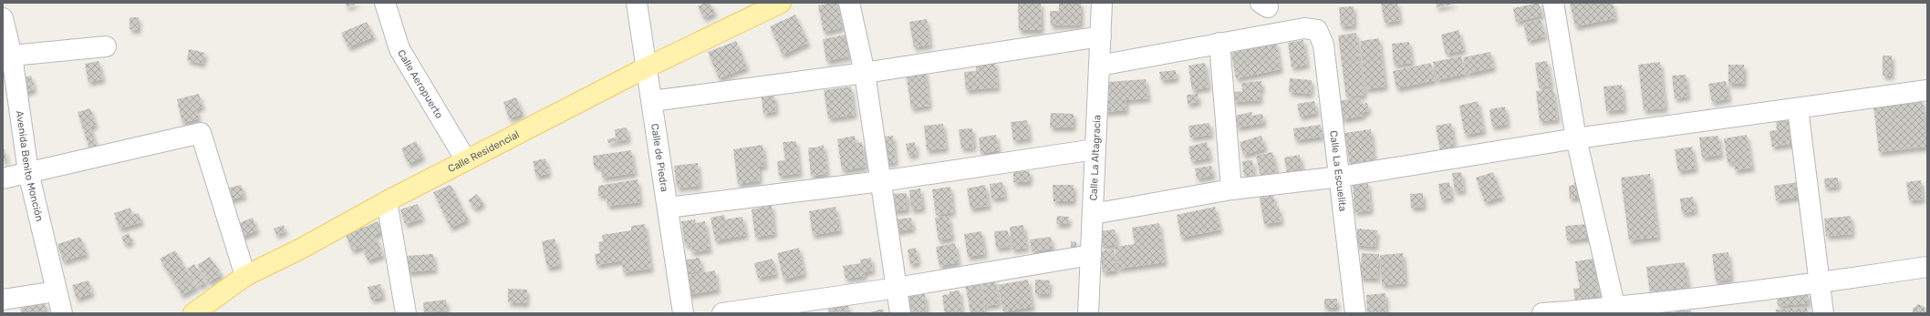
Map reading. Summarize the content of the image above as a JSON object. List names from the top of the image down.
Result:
{
  "streets": {
    "main road": ["Calle Residencial"],
    "street": [
      "Calle Aeropuerto",
      "Calle de Piedra",
      "Calle La Altagracia",
      "Avenida Benito Monción",
      "Calle La Escuelita"
    ]
  },
  "crossings": [
    ["Calle Aeropuerto", "Calle Residencial"],
    ["Calle Residencial", "Calle de Piedra"]
  ]
}
